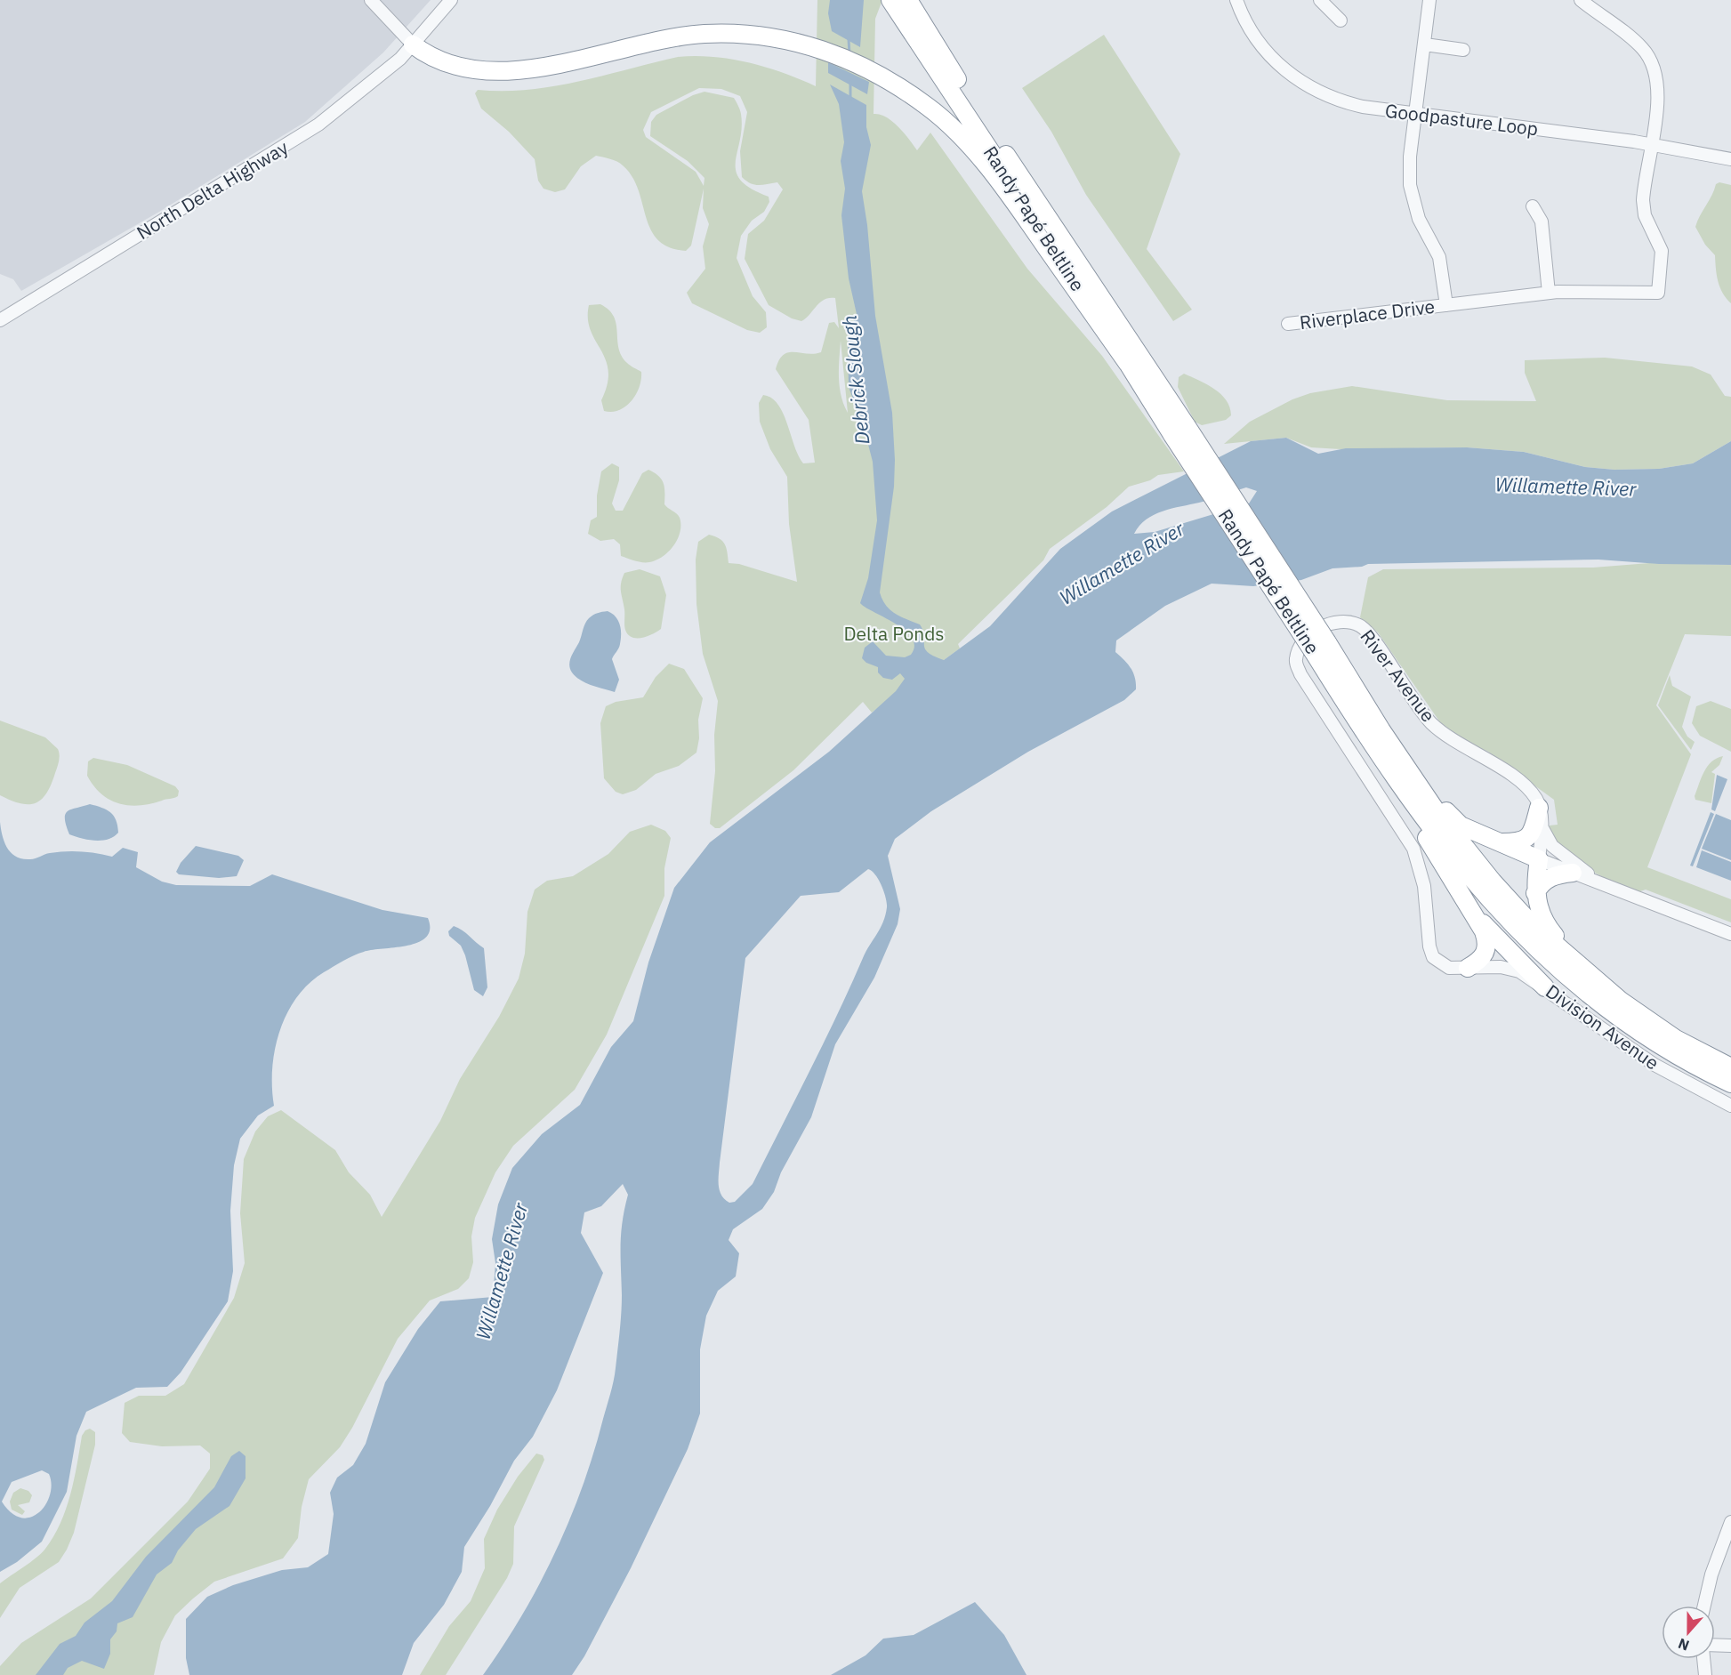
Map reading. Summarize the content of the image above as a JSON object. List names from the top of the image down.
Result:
{
  "streets": {
    "highway": ["Randy Papé Beltline"],
    "street": [
      "Goodpasture Loop",
      "North Delta Highway",
      "Riverplace Drive",
      "River Avenue",
      "Division Avenue"
    ]
  },
  "crossings": [
    ["Goodpasture Loop", "Riverplace Drive"],
    ["River Avenue", "Division Avenue"]
  ],
  "water": ["Debrick Slough", "Willamette River"],
  "parks": ["Delta Ponds"],
  "north": "bottom"
}
